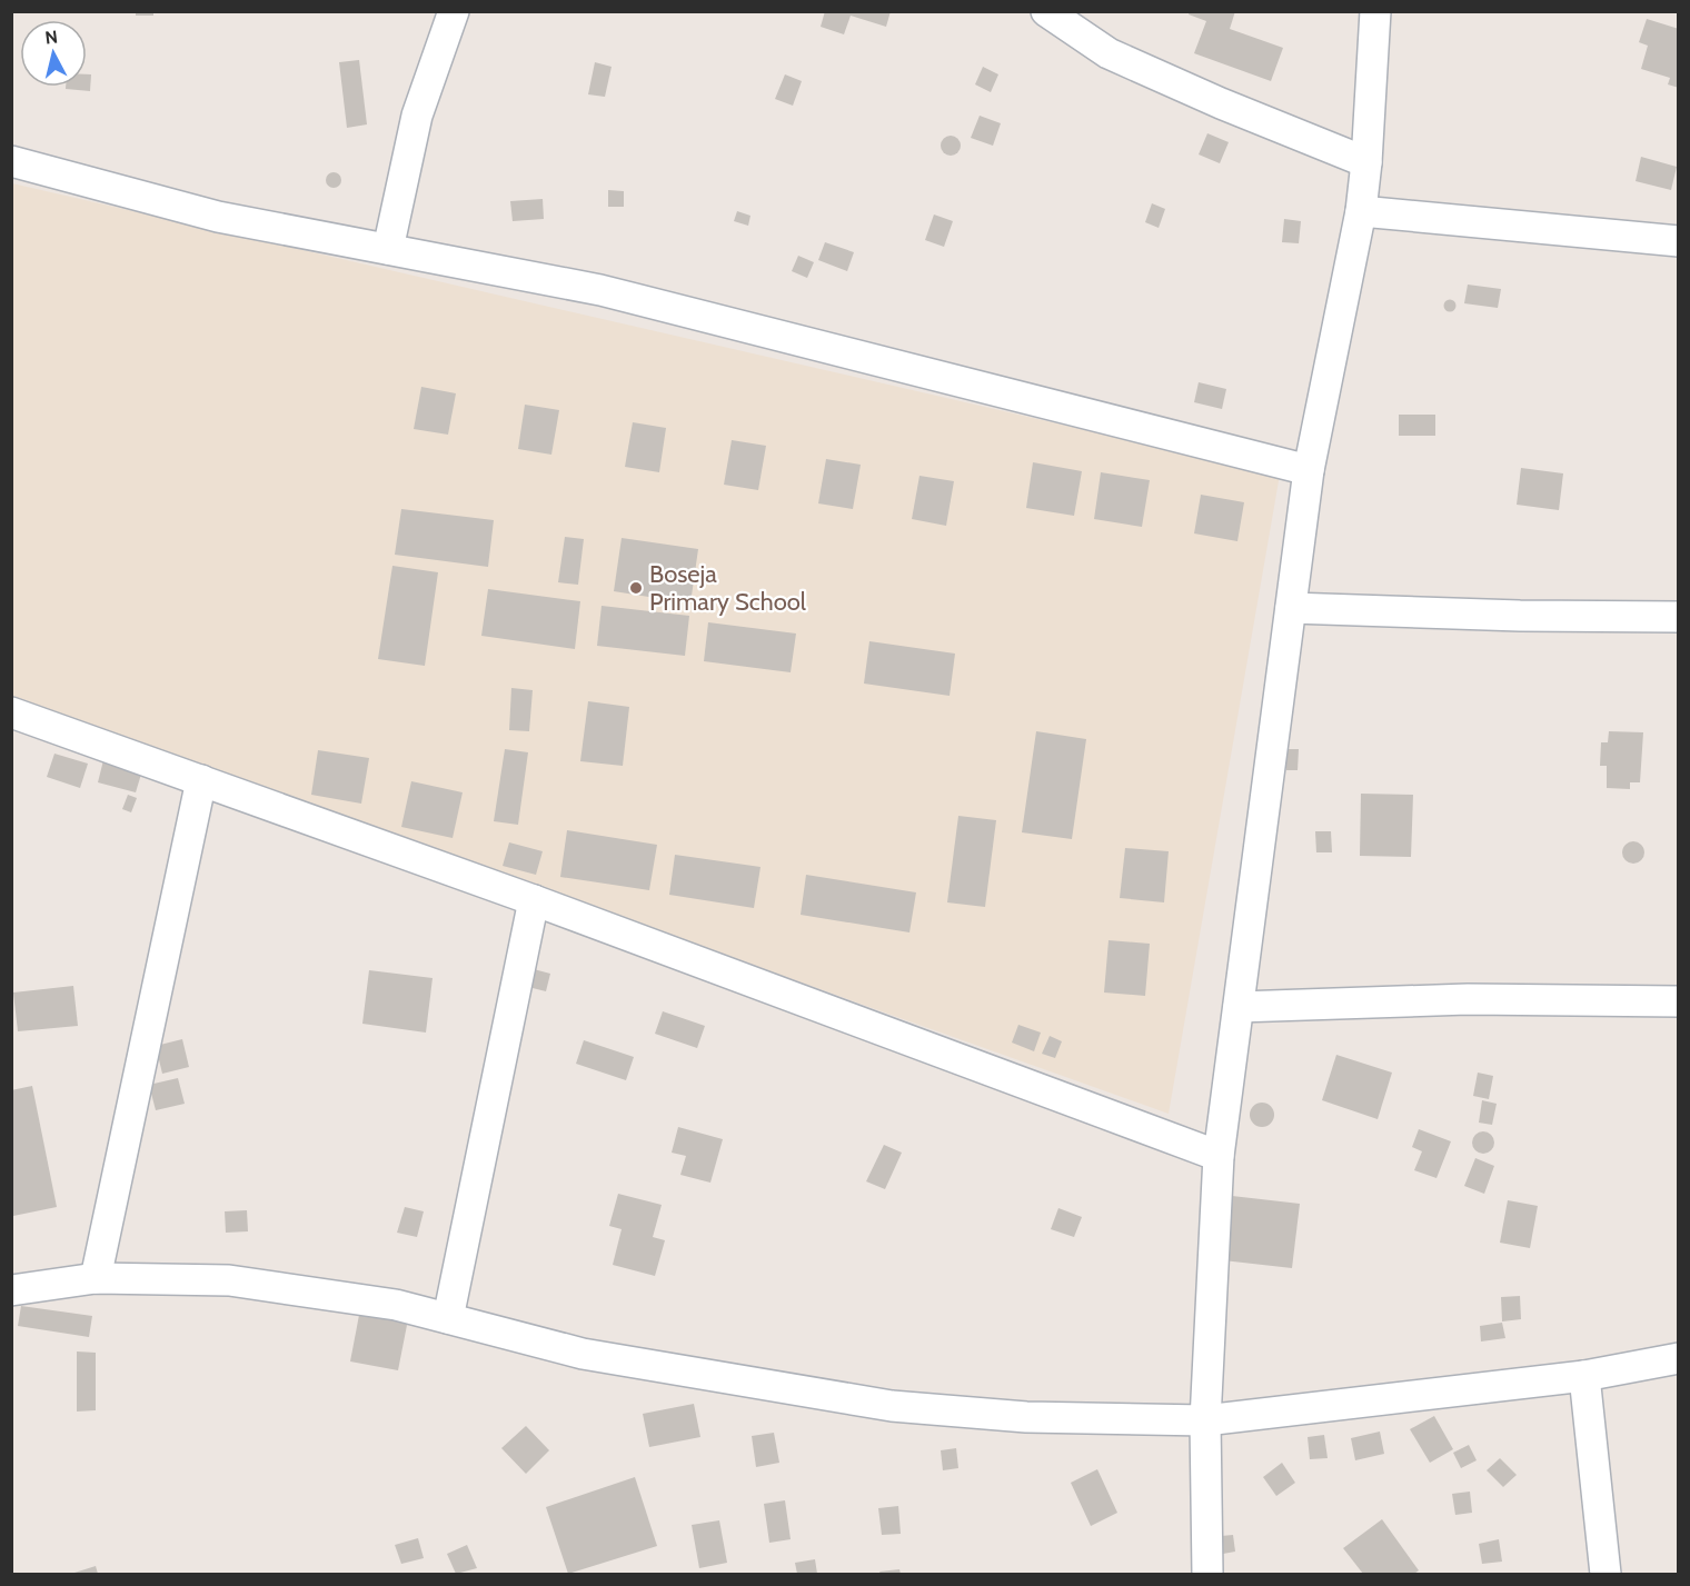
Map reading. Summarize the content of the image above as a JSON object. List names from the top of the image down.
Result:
{
  "places": ["Boseja Primary School"],
  "north": "top"
}
